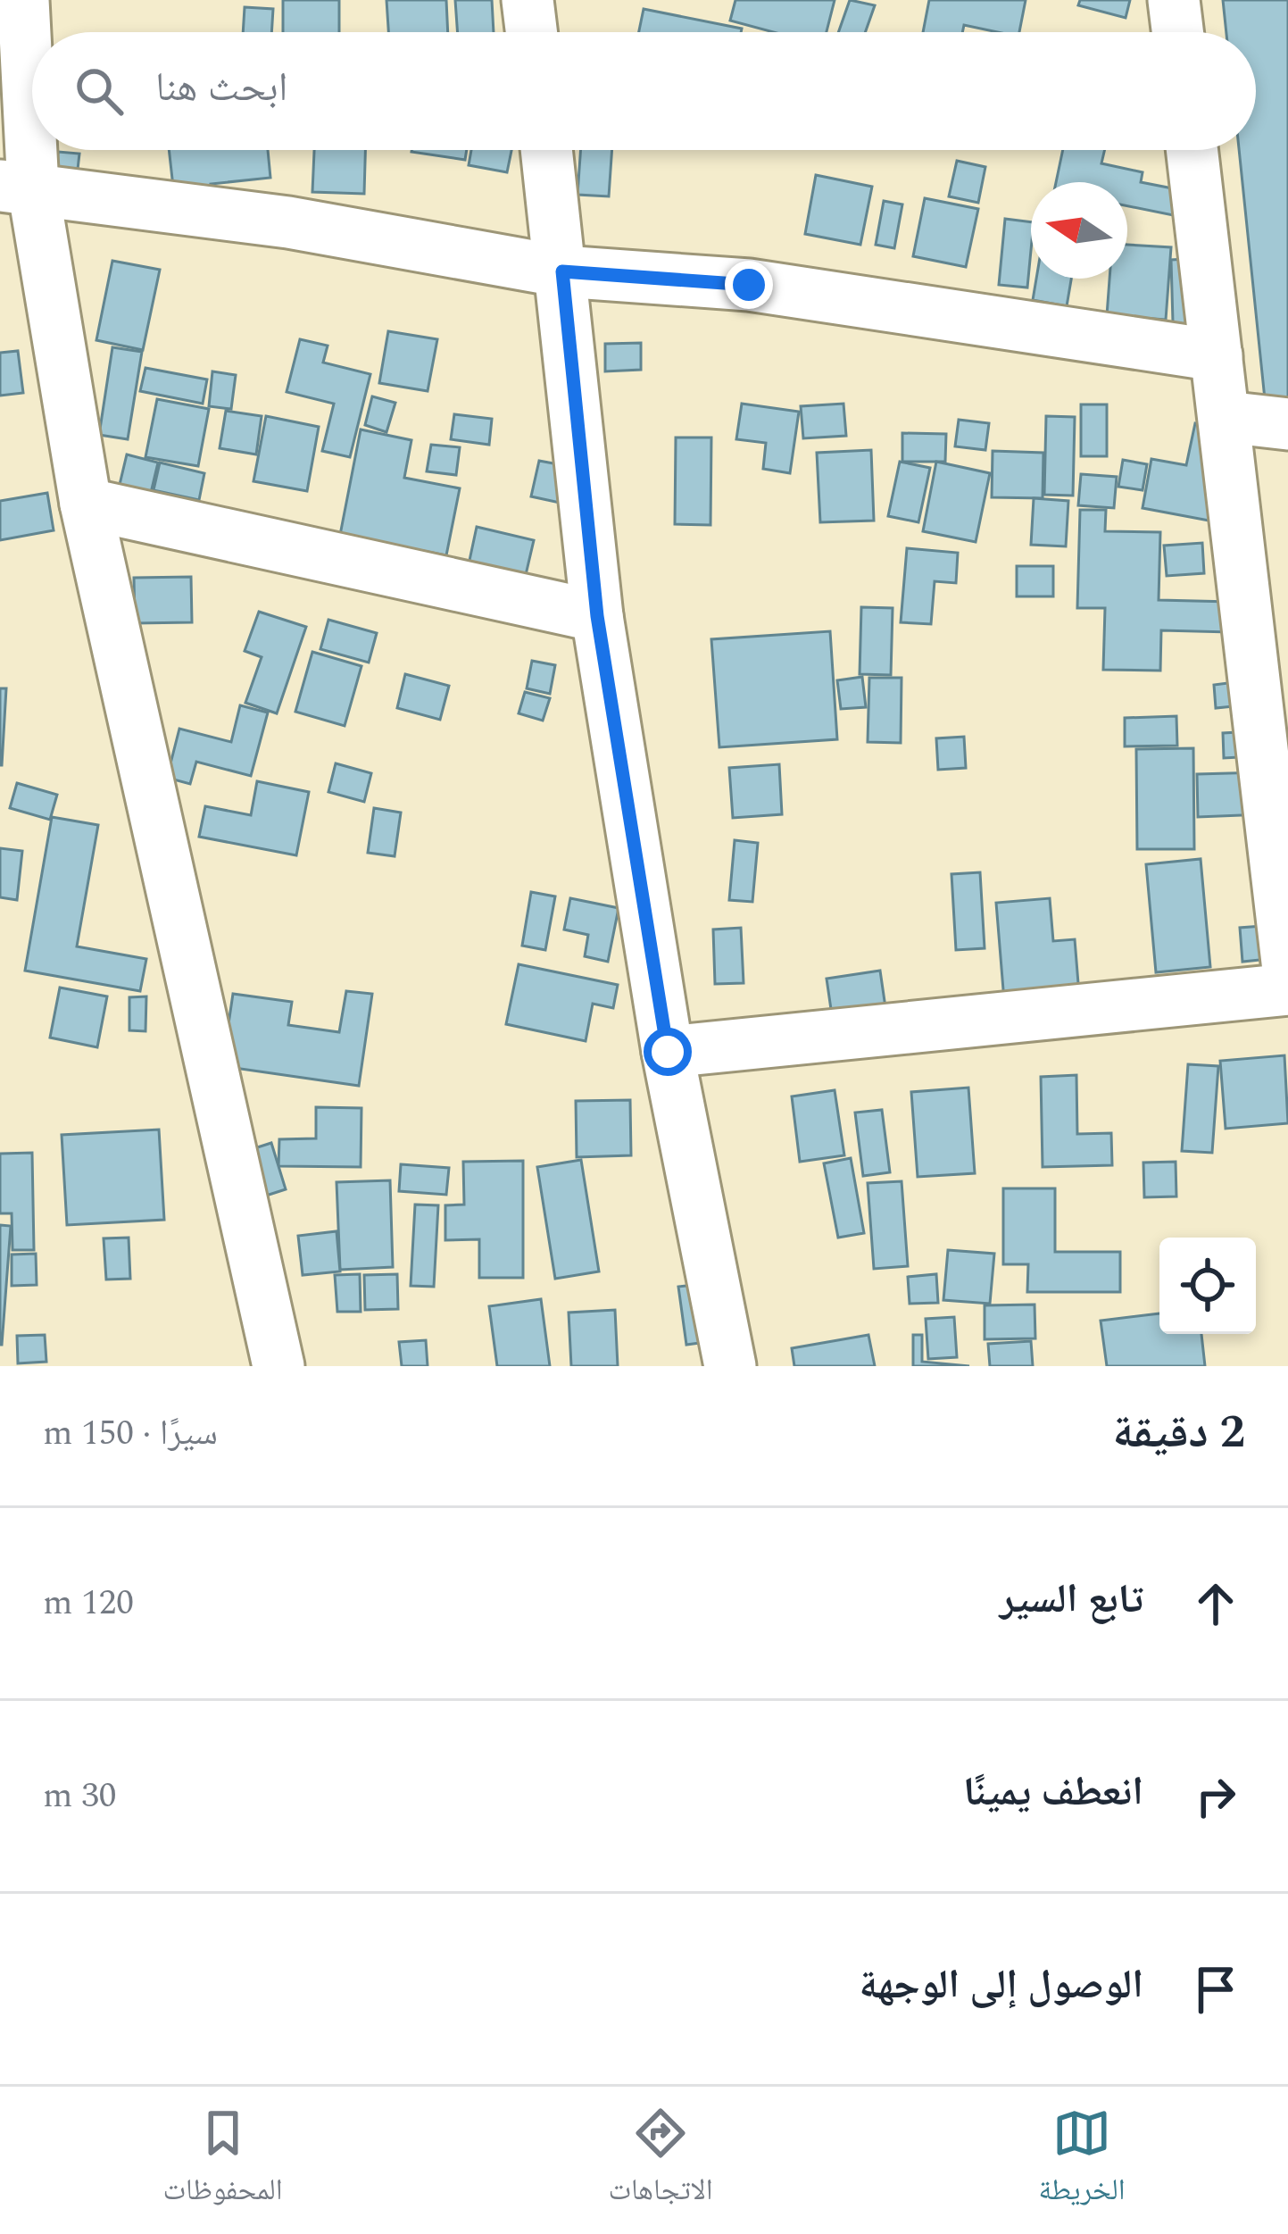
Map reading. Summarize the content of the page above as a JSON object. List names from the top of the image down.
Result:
{
  "north": "left",
  "page": {
    "search": "ابحث هنا",
    "heading": ["2 دقيقة", "سيرًا · 150 m"],
    "list": [
      ["تابع السير", "120 m"],
      ["انعطف يمينًا", "30 m"],
      "الوصول إلى الوجهة"
    ],
    "nav": ["الخريطة", "الاتجاهات", "المحفوظات"]
  }
}
